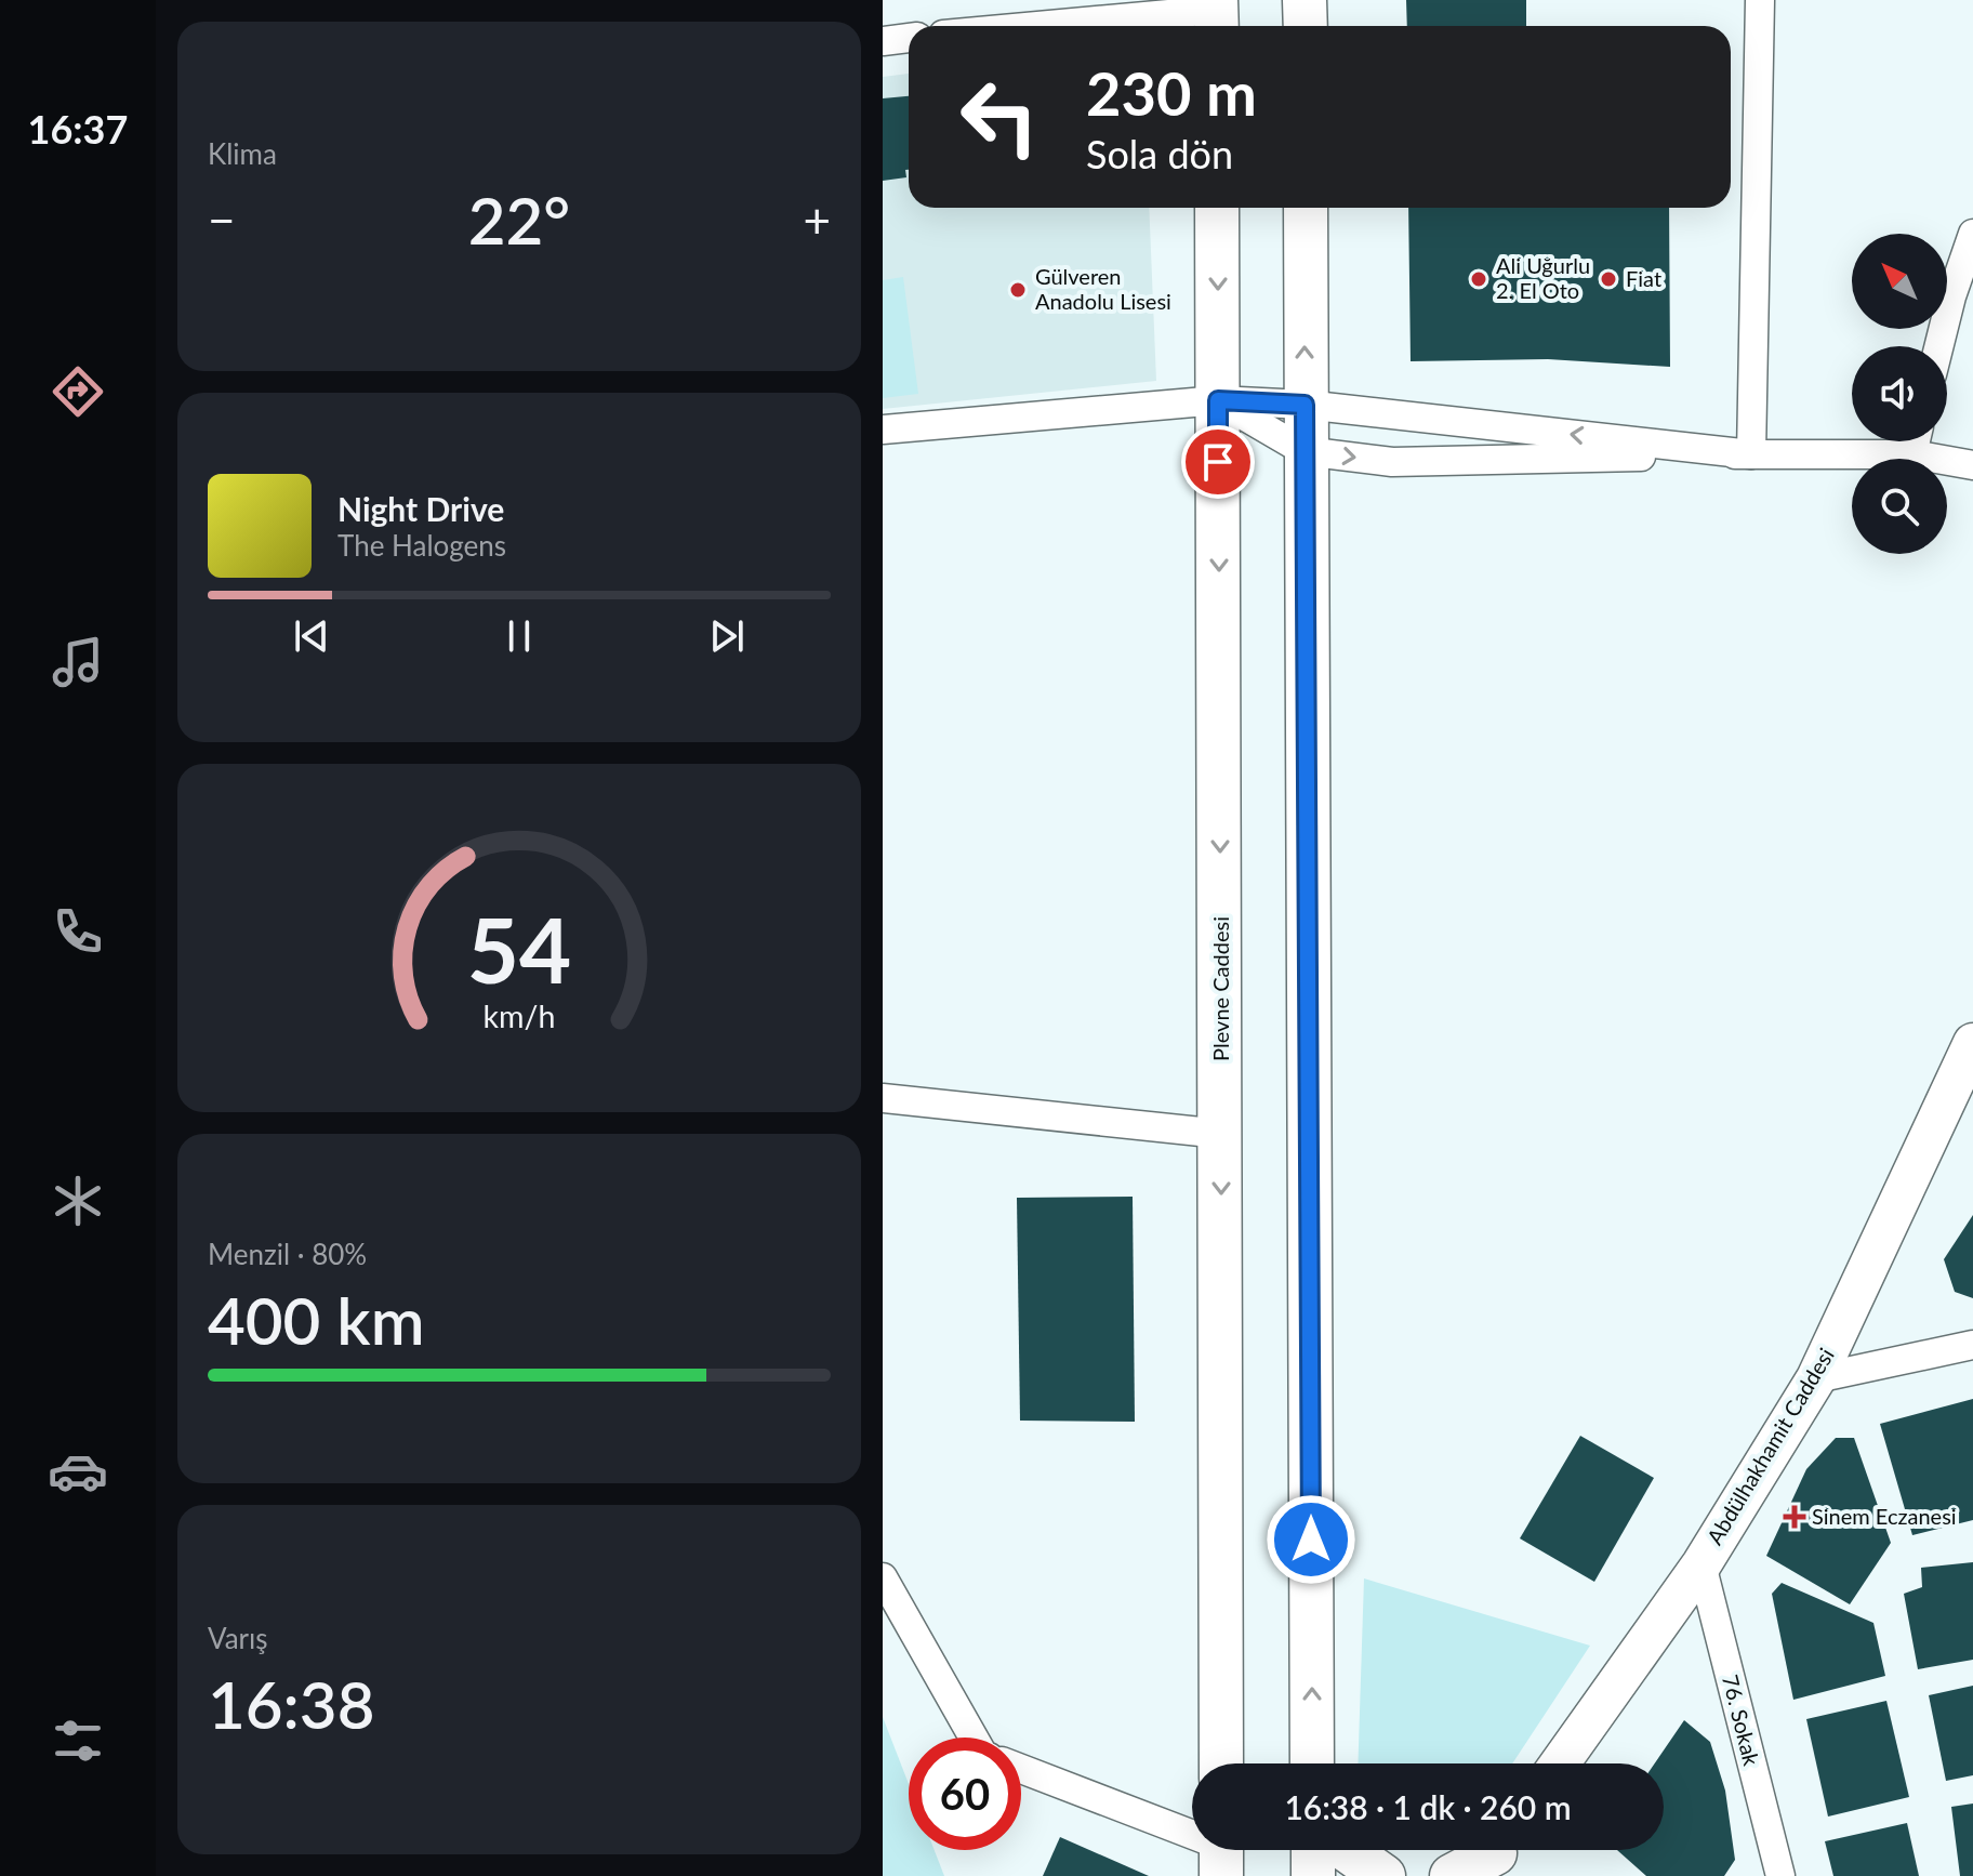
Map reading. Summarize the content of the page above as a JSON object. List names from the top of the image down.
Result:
{
  "streets": {
    "main road": ["Plevne Caddesi", "Abdülhakhamit Caddesi"],
    "street": ["76. Sokak"]
  },
  "crossings": [
    ["Abdülhakhamit Caddesi", "76. Sokak"]
  ],
  "places": {
    "other": ["Ali Uğurlu 2. El Oto", "Fiat", "Gülveren Anadolu Lisesi"],
    "health": ["Sinem Eczanesi"]
  },
  "north": "top left",
  "page": {
    "tabs": "16:37",
    "tile": [
      "Klima",
      ["Menzil · 80%", "400 km"],
      ["Varış", "16:38"]
    ],
    "turn": ["230 m", "Sola dön"],
    "heat": ["−", "22°", "+"],
    "song": ["Night Drive", "The Halogens"],
    "limit": "60",
    "trip": "16:38 · 1 dk · 260 m",
    "gauge": ["54", "km/h"]
  }
}
